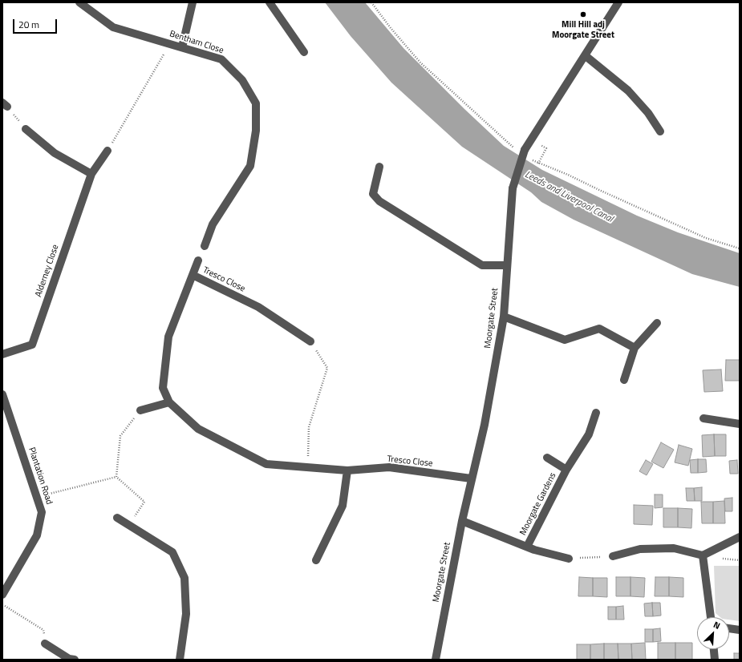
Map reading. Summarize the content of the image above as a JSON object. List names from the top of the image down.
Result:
{
  "streets": {
    "street": [
      "Bentham Close",
      "Alderney Close",
      "Tresco Close",
      "Moorgate Street",
      "Plantation Road",
      "Moorgate Gardens"
    ]
  },
  "crossings": [
    ["Tresco Close", "Moorgate Street"],
    ["Moorgate Street", "Moorgate Gardens"]
  ],
  "water": ["Leeds and Liverpool Canal"],
  "places": ["Mill Hill adj Moorgate Street"],
  "scale_bar": "20 m",
  "north": "top right"
}
